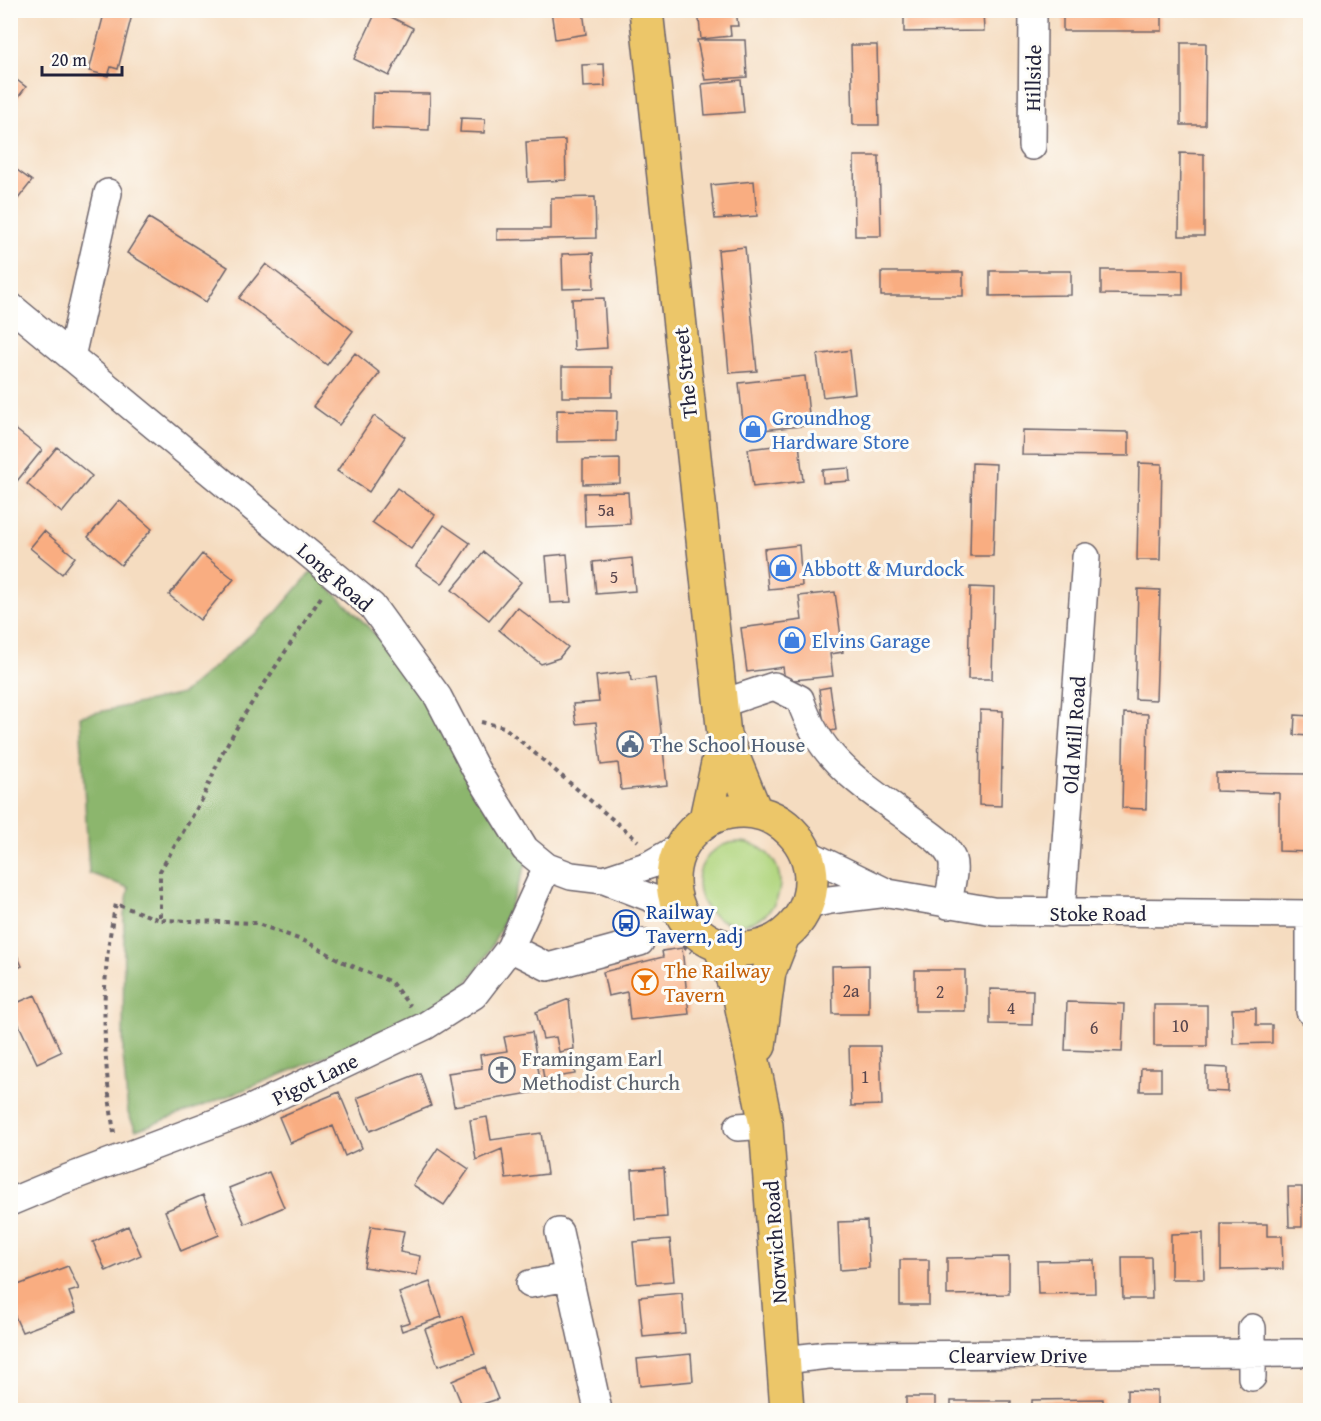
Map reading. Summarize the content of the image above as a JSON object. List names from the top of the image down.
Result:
{
  "streets": {
    "main road": ["The Street", "Norwich Road"],
    "street": [
      "Hillside",
      "Long Road",
      "Old Mill Road",
      "Stoke Road",
      "Pigot Lane",
      "Clearview Drive"
    ]
  },
  "crossings": [
    ["The Street", "Long Road"],
    ["The Street", "Stoke Road"],
    ["The Street", "Norwich Road"],
    ["Long Road", "Stoke Road"],
    ["Long Road", "Pigot Lane"],
    ["Long Road", "Norwich Road"],
    ["Old Mill Road", "Stoke Road"],
    ["Stoke Road", "Norwich Road"],
    ["Norwich Road", "Clearview Drive"]
  ],
  "places": {
    "shop": ["Groundhog Hardware Store", "Abbott & Murdock", "Elvins Garage"],
    "public building": ["The School House"],
    "bus stop": ["Railway Tavern, adj"],
    "bar": ["The Railway Tavern"],
    "church": ["Framingam Earl Methodist Church"]
  },
  "house_numbers": [
    "5a",
    "5",
    "2a",
    "2",
    "4",
    "10",
    "6",
    "1"
  ],
  "scale_bar": "20 m"
}
